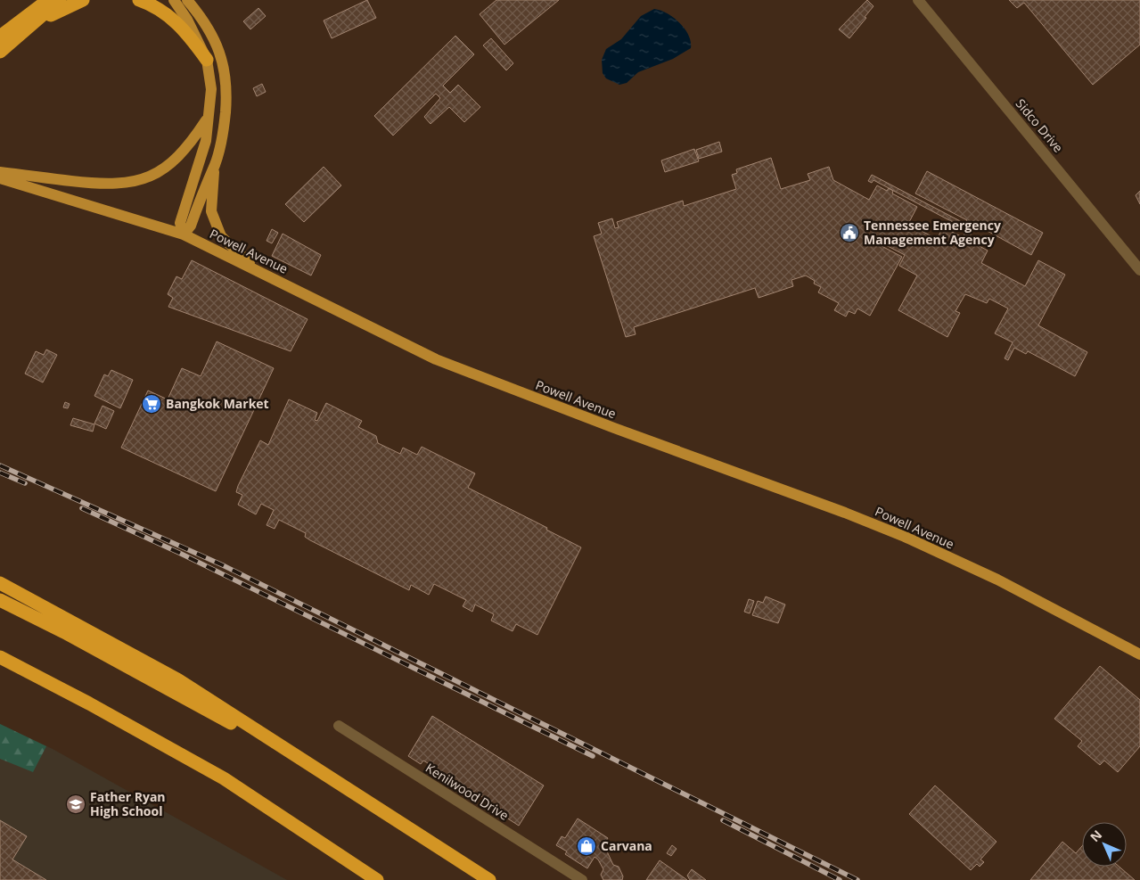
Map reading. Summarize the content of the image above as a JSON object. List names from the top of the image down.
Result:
{
  "streets": {
    "main road": ["Powell Avenue"],
    "street": ["Sidco Drive", "Kenilwood Drive"]
  },
  "places": {
    "public building": ["Tennessee Emergency Management Agency"],
    "supermarket": ["Bangkok Market"],
    "school or university": ["Father Ryan High School"],
    "shop": ["Carvana"]
  },
  "north": "top left"
}
